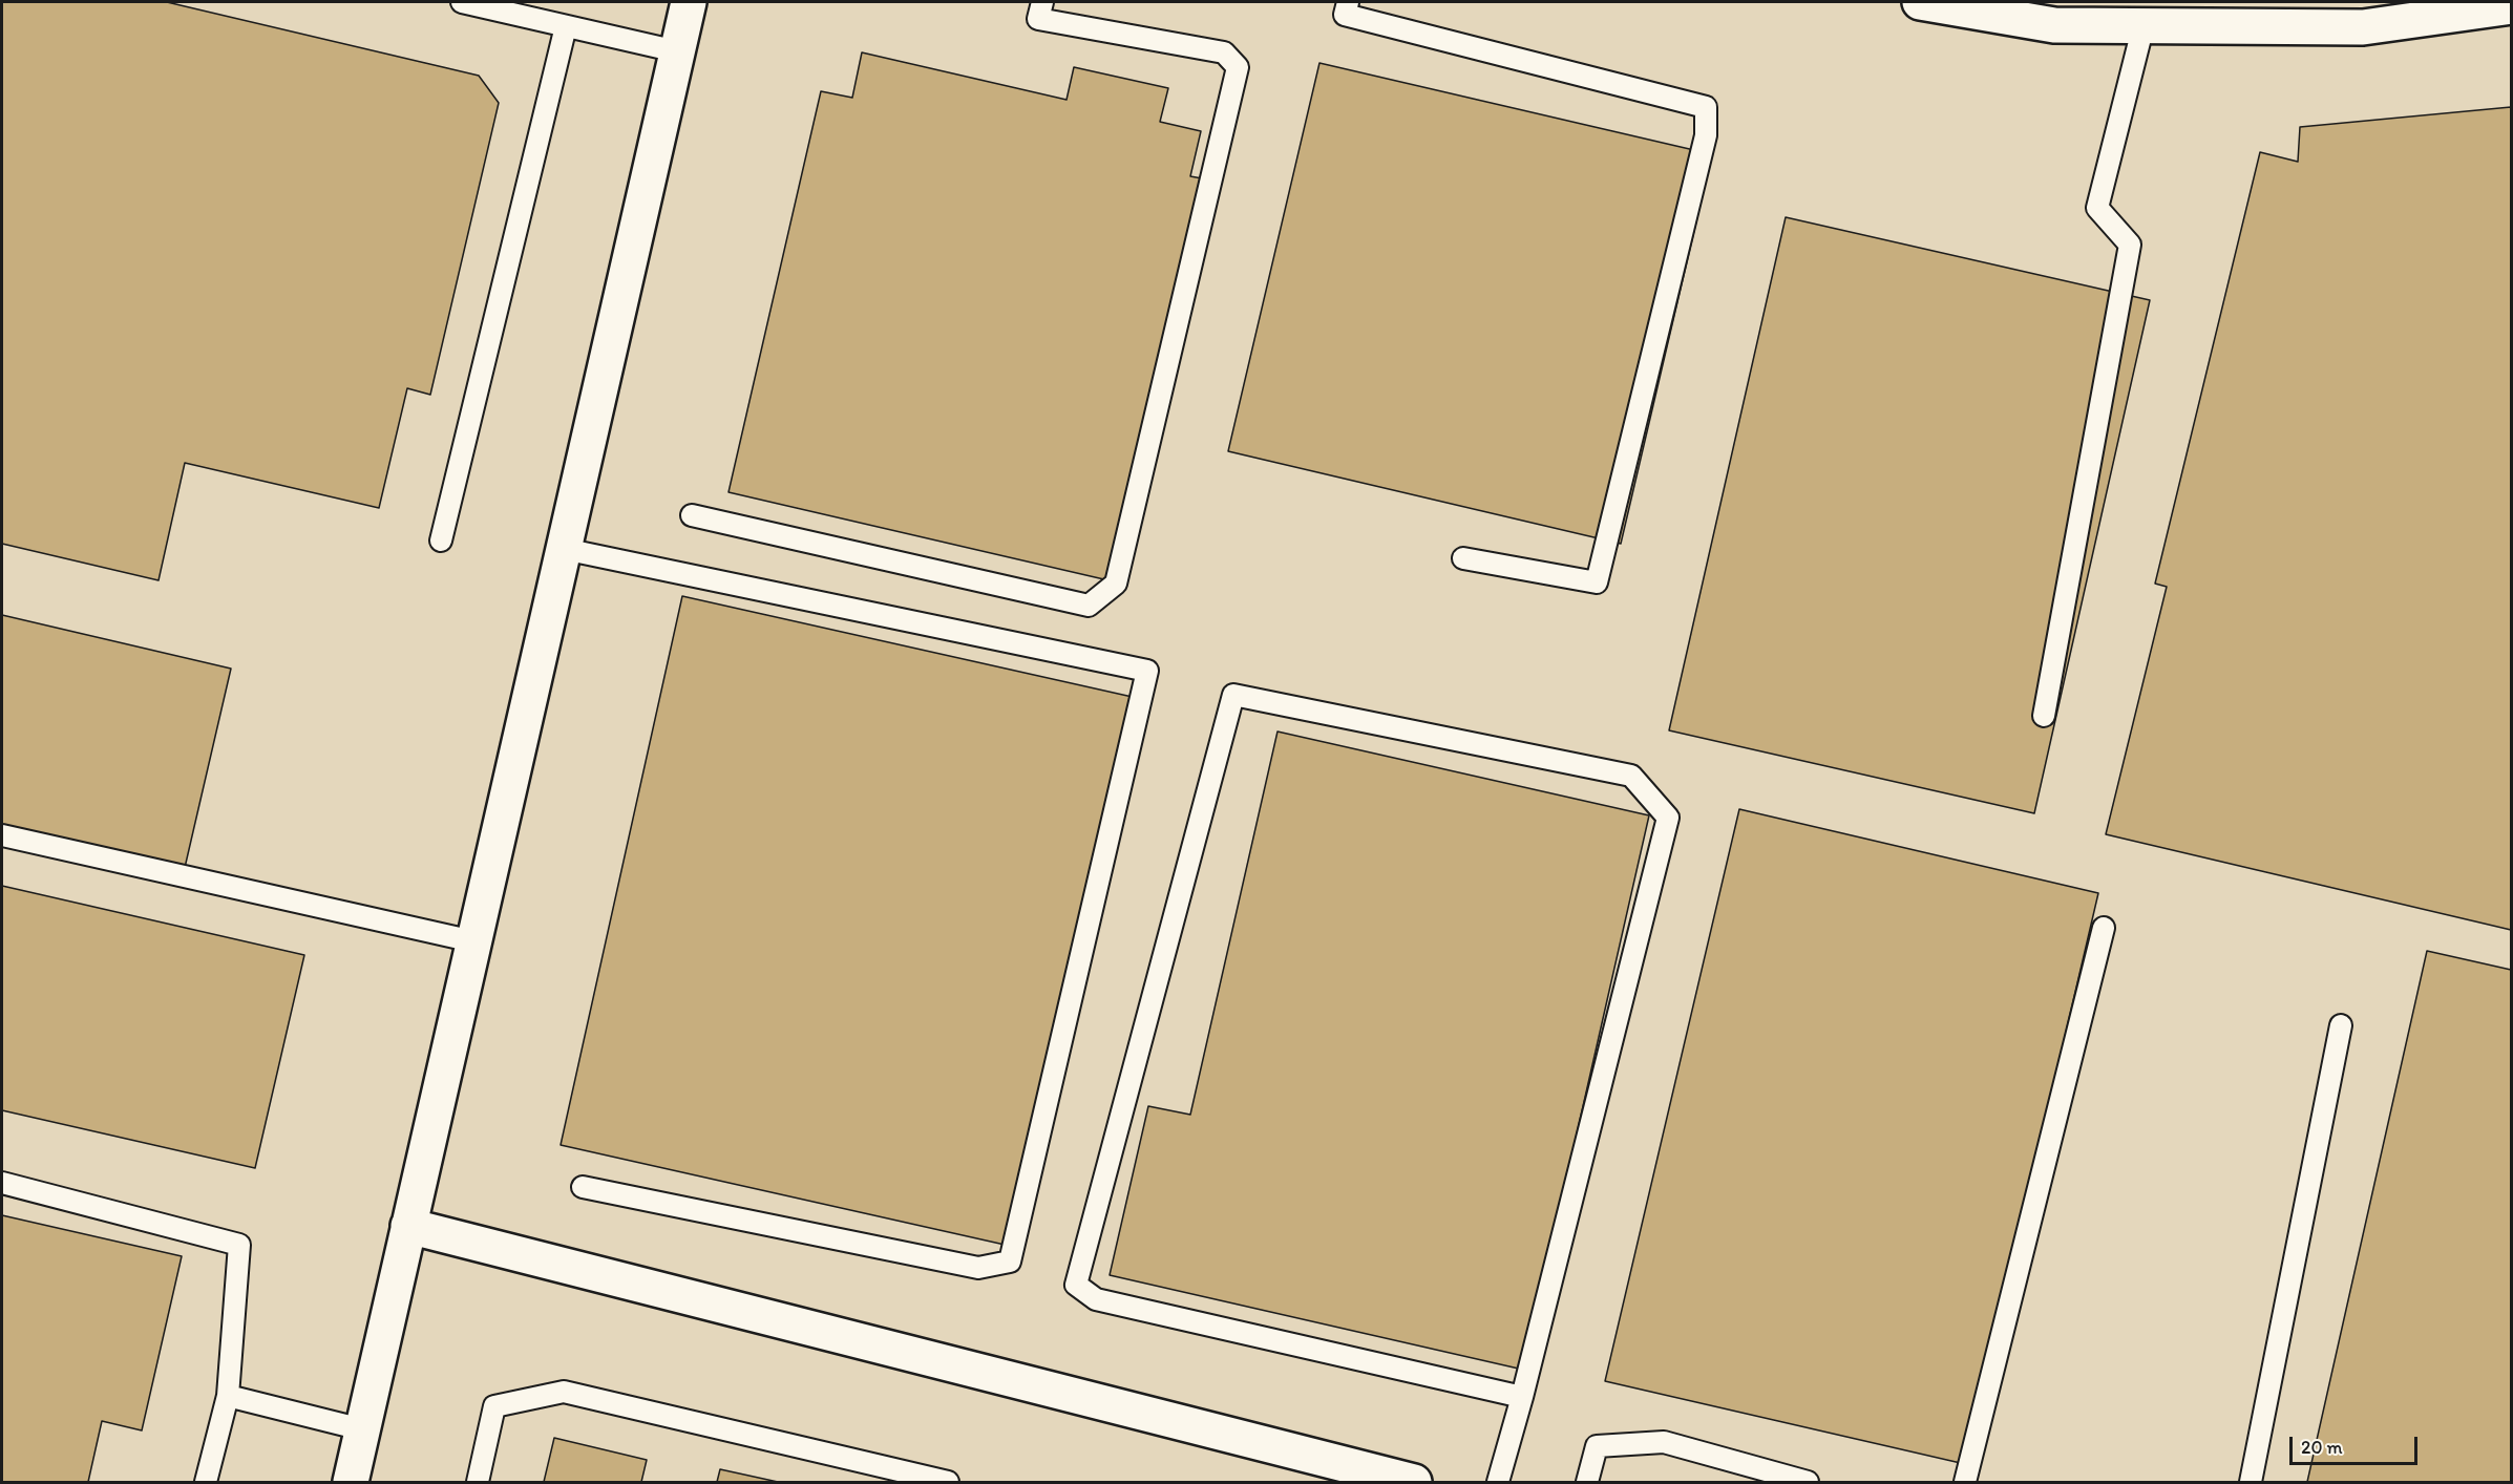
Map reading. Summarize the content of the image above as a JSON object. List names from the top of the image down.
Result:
{
  "scale_bar": "20 m"
}
